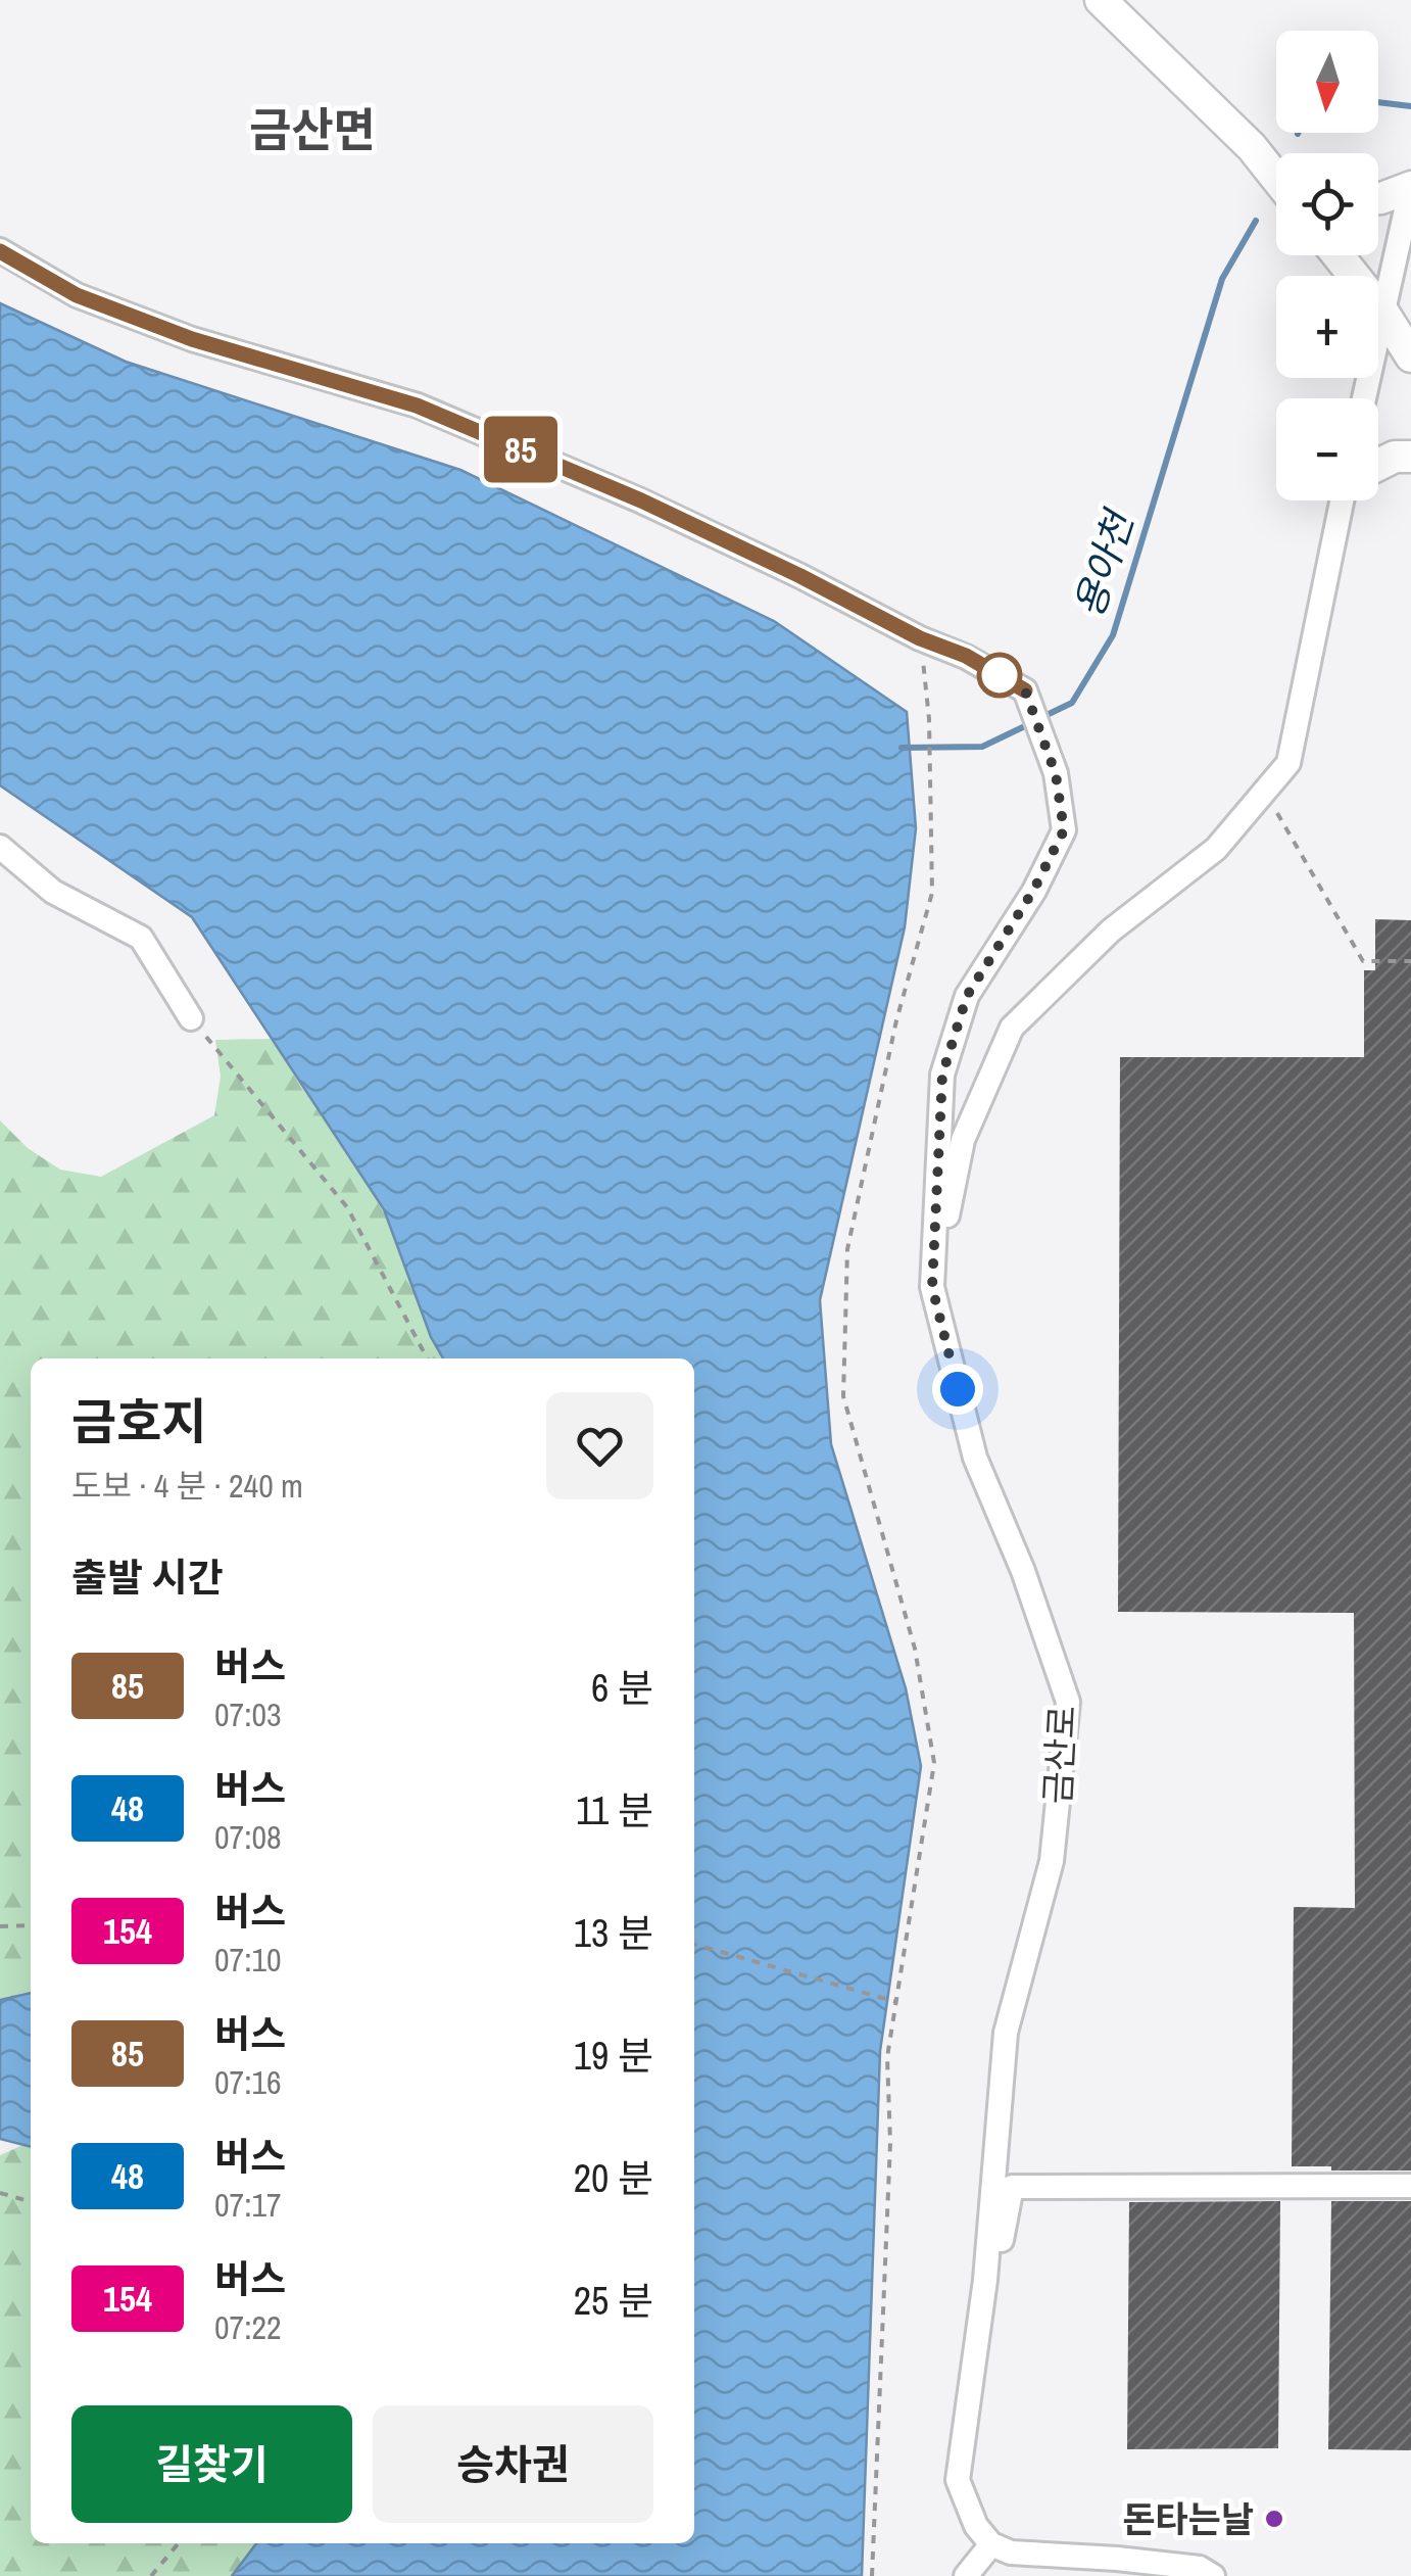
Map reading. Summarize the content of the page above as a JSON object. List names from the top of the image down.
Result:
{
  "streets": {
    "street": ["금산로"]
  },
  "districts": ["금산면"],
  "water": ["용아천"],
  "places": ["돈타는날"],
  "lines": ["bus line 85"],
  "north": "bottom",
  "page": {
    "on_map": "85",
    "map_buttons": ["+", "−"],
    "heading": [
      ["금호지", "도보 · 4 분 · 240 m"],
      "출발 시간"
    ],
    "list": [
      {
        "mark": "85",
        "name": "버스",
        "note": "07:03",
        "value": "6 분"
      },
      {
        "mark": "48",
        "name": "버스",
        "note": "07:08",
        "value": "11 분"
      },
      {
        "mark": "154",
        "name": "버스",
        "note": "07:10",
        "value": "13 분"
      },
      {
        "mark": "85",
        "name": "버스",
        "note": "07:16",
        "value": "19 분"
      },
      {
        "mark": "48",
        "name": "버스",
        "note": "07:17",
        "value": "20 분"
      },
      {
        "mark": "154",
        "name": "버스",
        "note": "07:22",
        "value": "25 분"
      }
    ],
    "buttons": ["길찾기", "승차권"]
  }
}
